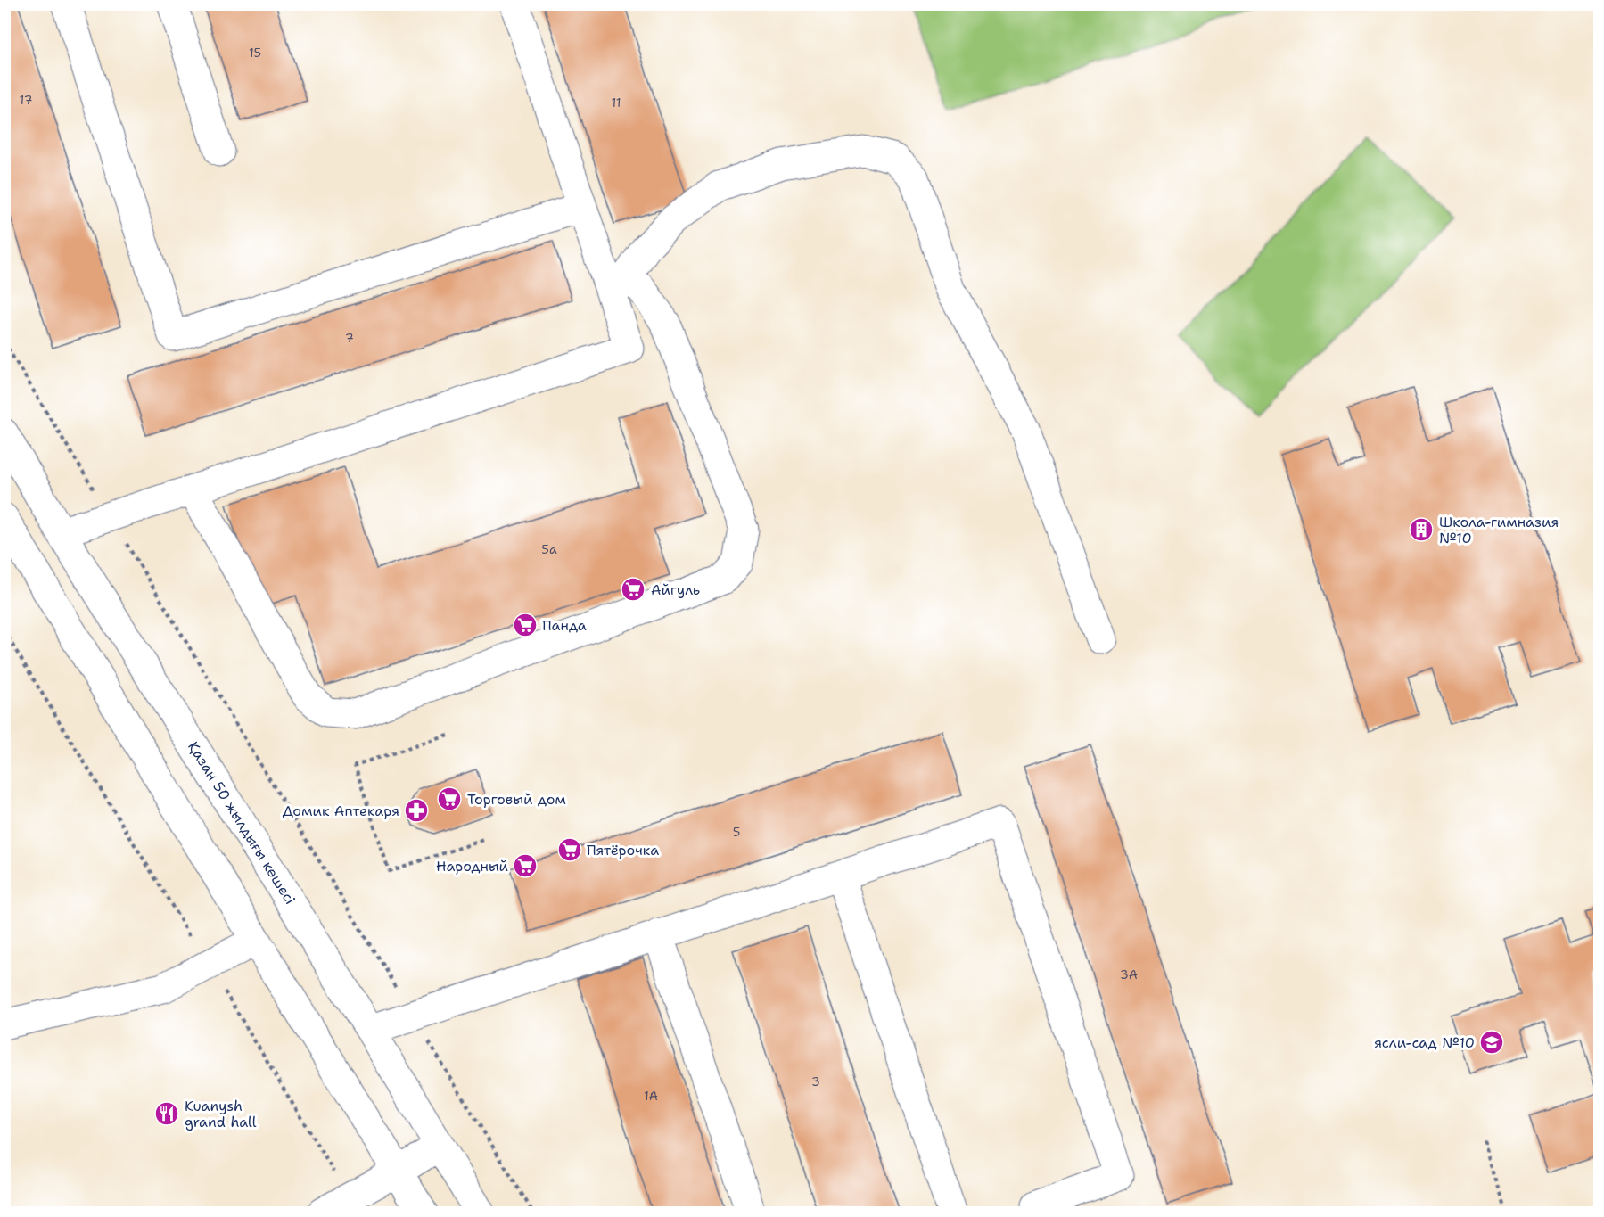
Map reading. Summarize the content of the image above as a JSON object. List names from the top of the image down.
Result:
{
  "streets": {
    "street": ["Қазан 50 жылдығы көшесі"]
  },
  "places": {
    "building": ["Школа-гимназия №10"],
    "supermarket": [
      "Айгуль",
      "Панда",
      "Торговый дом",
      "Пятёрочка",
      "Народный"
    ],
    "pharmacy": ["Домик Аптекаря"],
    "school or university": ["ясли-сад №10"],
    "restaurant": ["Kuanysh grand hall"]
  },
  "house_numbers": [
    "15",
    "17",
    "11",
    "7",
    "5а",
    "5",
    "3А",
    "3",
    "1А"
  ]
}
